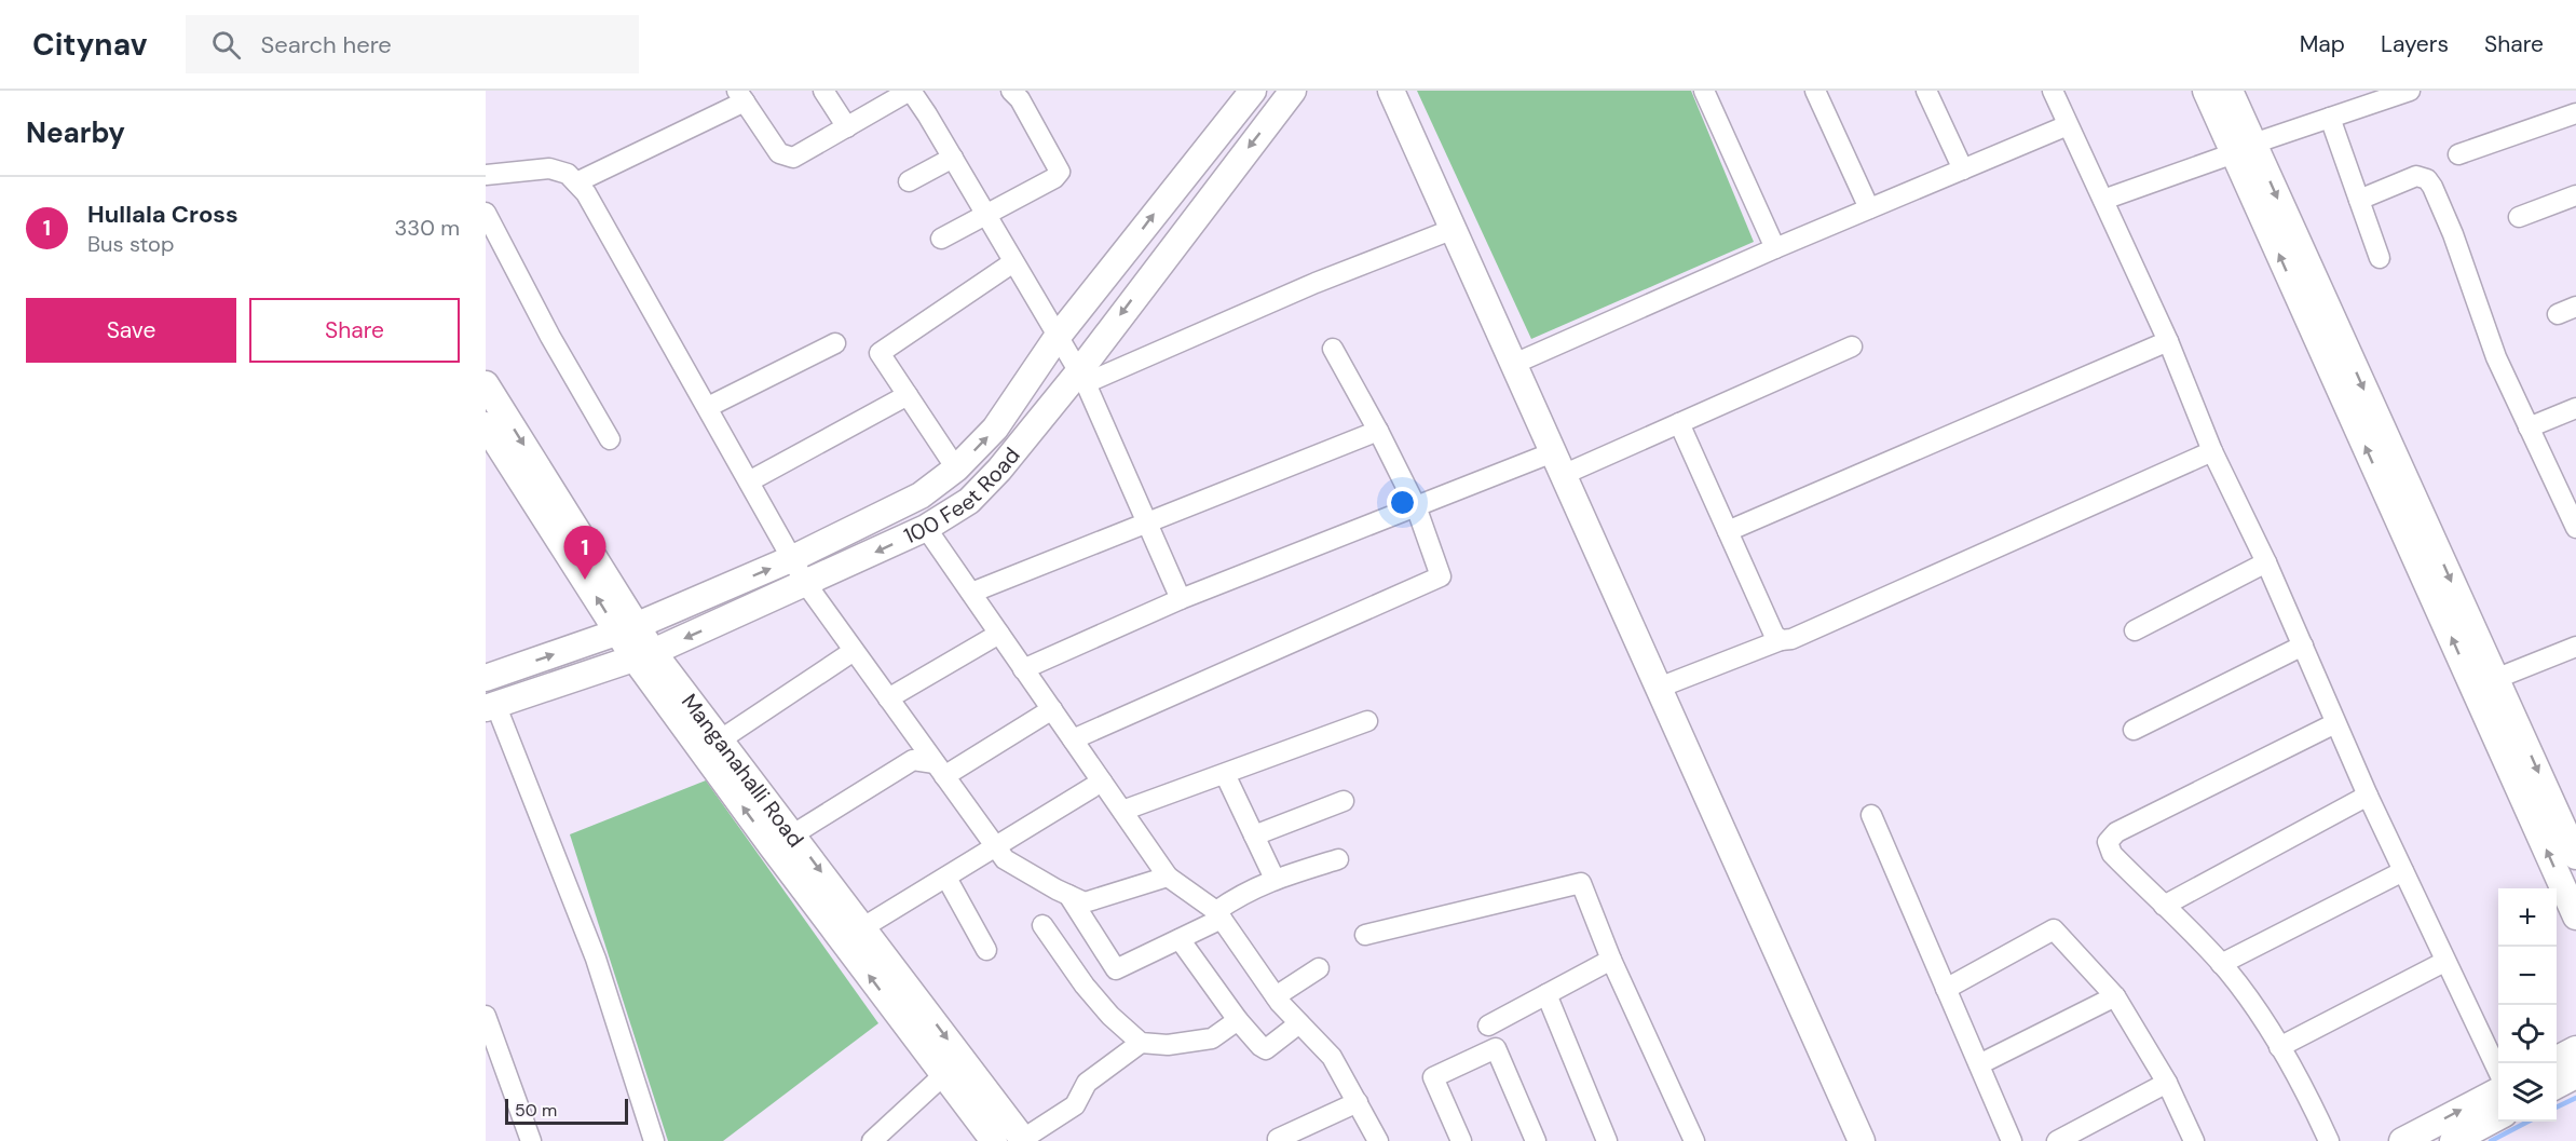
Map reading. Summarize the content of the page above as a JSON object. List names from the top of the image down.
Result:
{
  "streets": {
    "street": ["100 Feet Road", "Manganahalli Road"]
  },
  "crossings": [
    ["100 Feet Road", "Manganahalli Road"]
  ],
  "scale_bar": "50 m",
  "page": {
    "header": "Citynav",
    "search": "Search here",
    "nav": ["Map", "Layers", "Share"],
    "heading": "Nearby",
    "list": [
      {
        "mark": "1",
        "name": "Hullala Cross",
        "note": "Bus stop",
        "value": "330 m"
      }
    ],
    "buttons": ["Save", "Share"],
    "pins": "1",
    "map_buttons": ["+", "−"],
    "scale": "50 m"
  }
}
